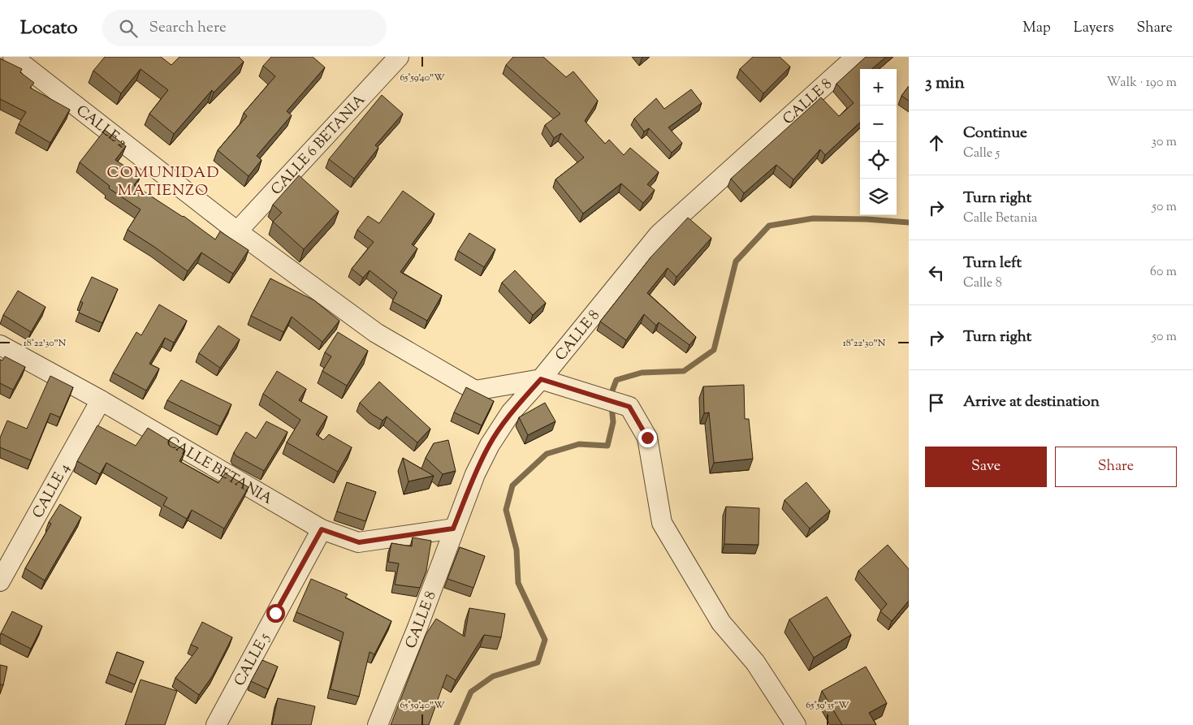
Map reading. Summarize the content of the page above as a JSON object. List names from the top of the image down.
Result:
{
  "streets": {
    "street": [
      "CALLE 8",
      "CALLE 2",
      "CALLE 6 BETANIA",
      "CALLE BETANIA",
      "CALLE 4",
      "CALLE 5"
    ]
  },
  "crossings": [
    ["CALLE 8", "CALLE 2"],
    ["CALLE 8", "CALLE BETANIA"],
    ["CALLE 2", "CALLE 6 BETANIA"],
    ["CALLE BETANIA", "CALLE 4"],
    ["CALLE BETANIA", "CALLE 5"]
  ],
  "districts": ["COMUNIDAD MATIENZO"],
  "page": {
    "header": "Locato",
    "search": "Search here",
    "nav": ["Map", "Layers", "Share"],
    "heading": ["3 min", "Walk · 190 m"],
    "map_buttons": ["+", "−"],
    "list": [
      ["Continue", "Calle 5", "30 m"],
      ["Turn right", "Calle Betania", "50 m"],
      ["Turn left", "Calle 8", "60 m"],
      ["Turn right", "50 m"],
      "Arrive at destination"
    ],
    "buttons": ["Save", "Share"]
  },
  "coordinates": ["65°59'40\"W", "18°22'30\"N", "65°59'35\"W"]
}
